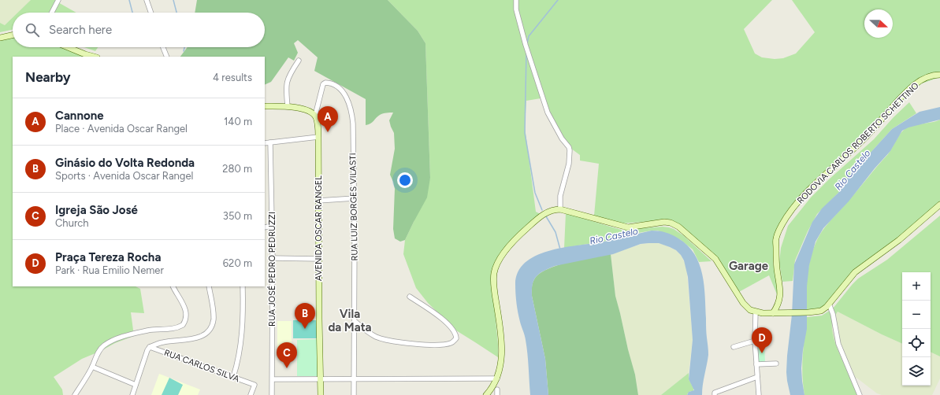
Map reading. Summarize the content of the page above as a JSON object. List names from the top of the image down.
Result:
{
  "streets": {
    "main road": ["RODOVIA CARLOS ROBERTO SCHETTINO", "AVENIDA OSCAR RANGEL"],
    "street": ["RUA LUIZ BORGES VILASTI", "RUA JOSÉ PEDRO PEDRUZZI", "RUA CARLOS SILVA"]
  },
  "crossings": [
    ["RUA LUIZ BORGES VILASTI", "AVENIDA OSCAR RANGEL"]
  ],
  "districts": ["Garage", "Vila da Mata"],
  "water": ["Rio Castelo"],
  "north": "right",
  "page": {
    "search": "Search here",
    "heading": ["Nearby", "4 results"],
    "list": [
      {
        "mark": "A",
        "name": "Cannone",
        "note": "Place · Avenida Oscar Rangel",
        "value": "140 m"
      },
      {
        "mark": "B",
        "name": "Ginásio do Volta Redonda",
        "note": "Sports · Avenida Oscar Rangel",
        "value": "280 m"
      },
      {
        "mark": "C",
        "name": "Igreja São José",
        "note": "Church",
        "value": "350 m"
      },
      {
        "mark": "D",
        "name": "Praça Tereza Rocha",
        "note": "Park · Rua Emilio Nemer",
        "value": "620 m"
      }
    ],
    "pins": [
      "A",
      "B",
      "D",
      "C"
    ],
    "map_buttons": ["+", "−"]
  }
}
